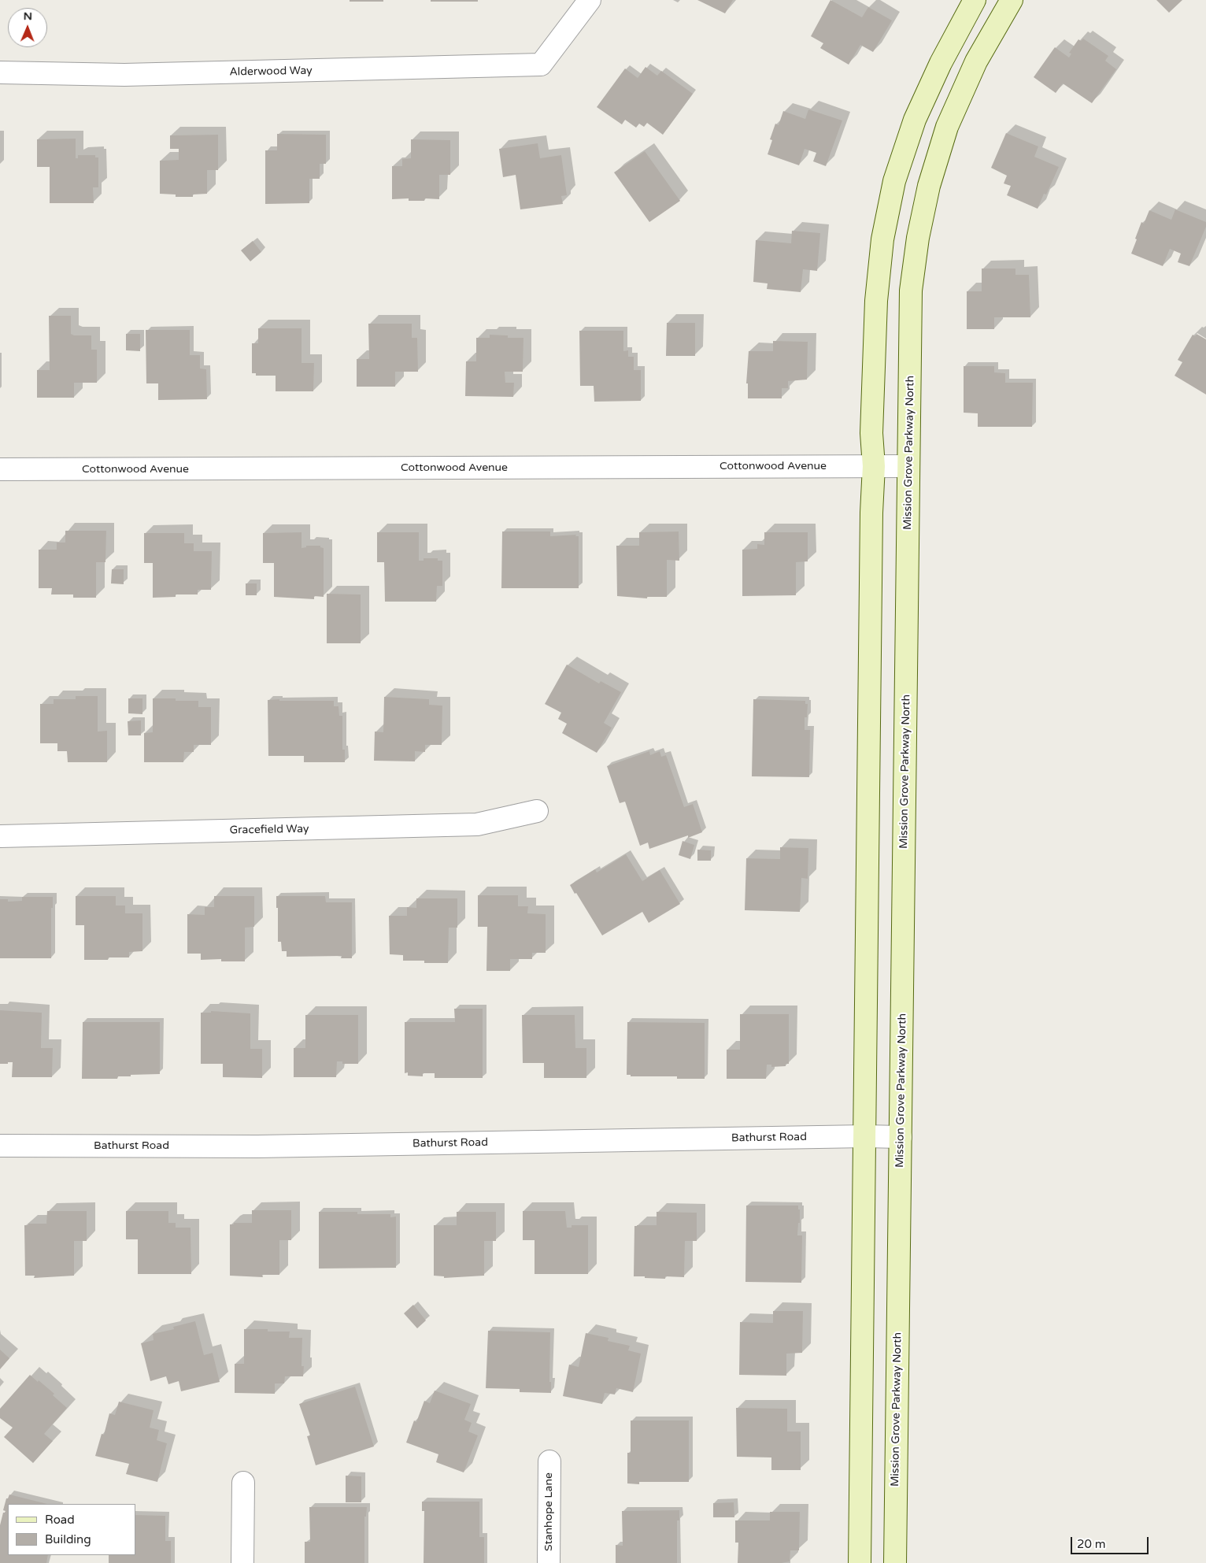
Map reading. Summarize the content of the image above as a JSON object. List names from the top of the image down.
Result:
{
  "streets": {
    "street": [
      "Alderwood Way",
      "Mission Grove Parkway North",
      "Cottonwood Avenue",
      "Gracefield Way",
      "Bathurst Road",
      "Stanhope Lane"
    ]
  },
  "crossings": [
    ["Mission Grove Parkway North", "Cottonwood Avenue"],
    ["Mission Grove Parkway North", "Bathurst Road"]
  ],
  "legend": ["Road", "Building"],
  "scale_bar": "20 m",
  "north": "top"
}
